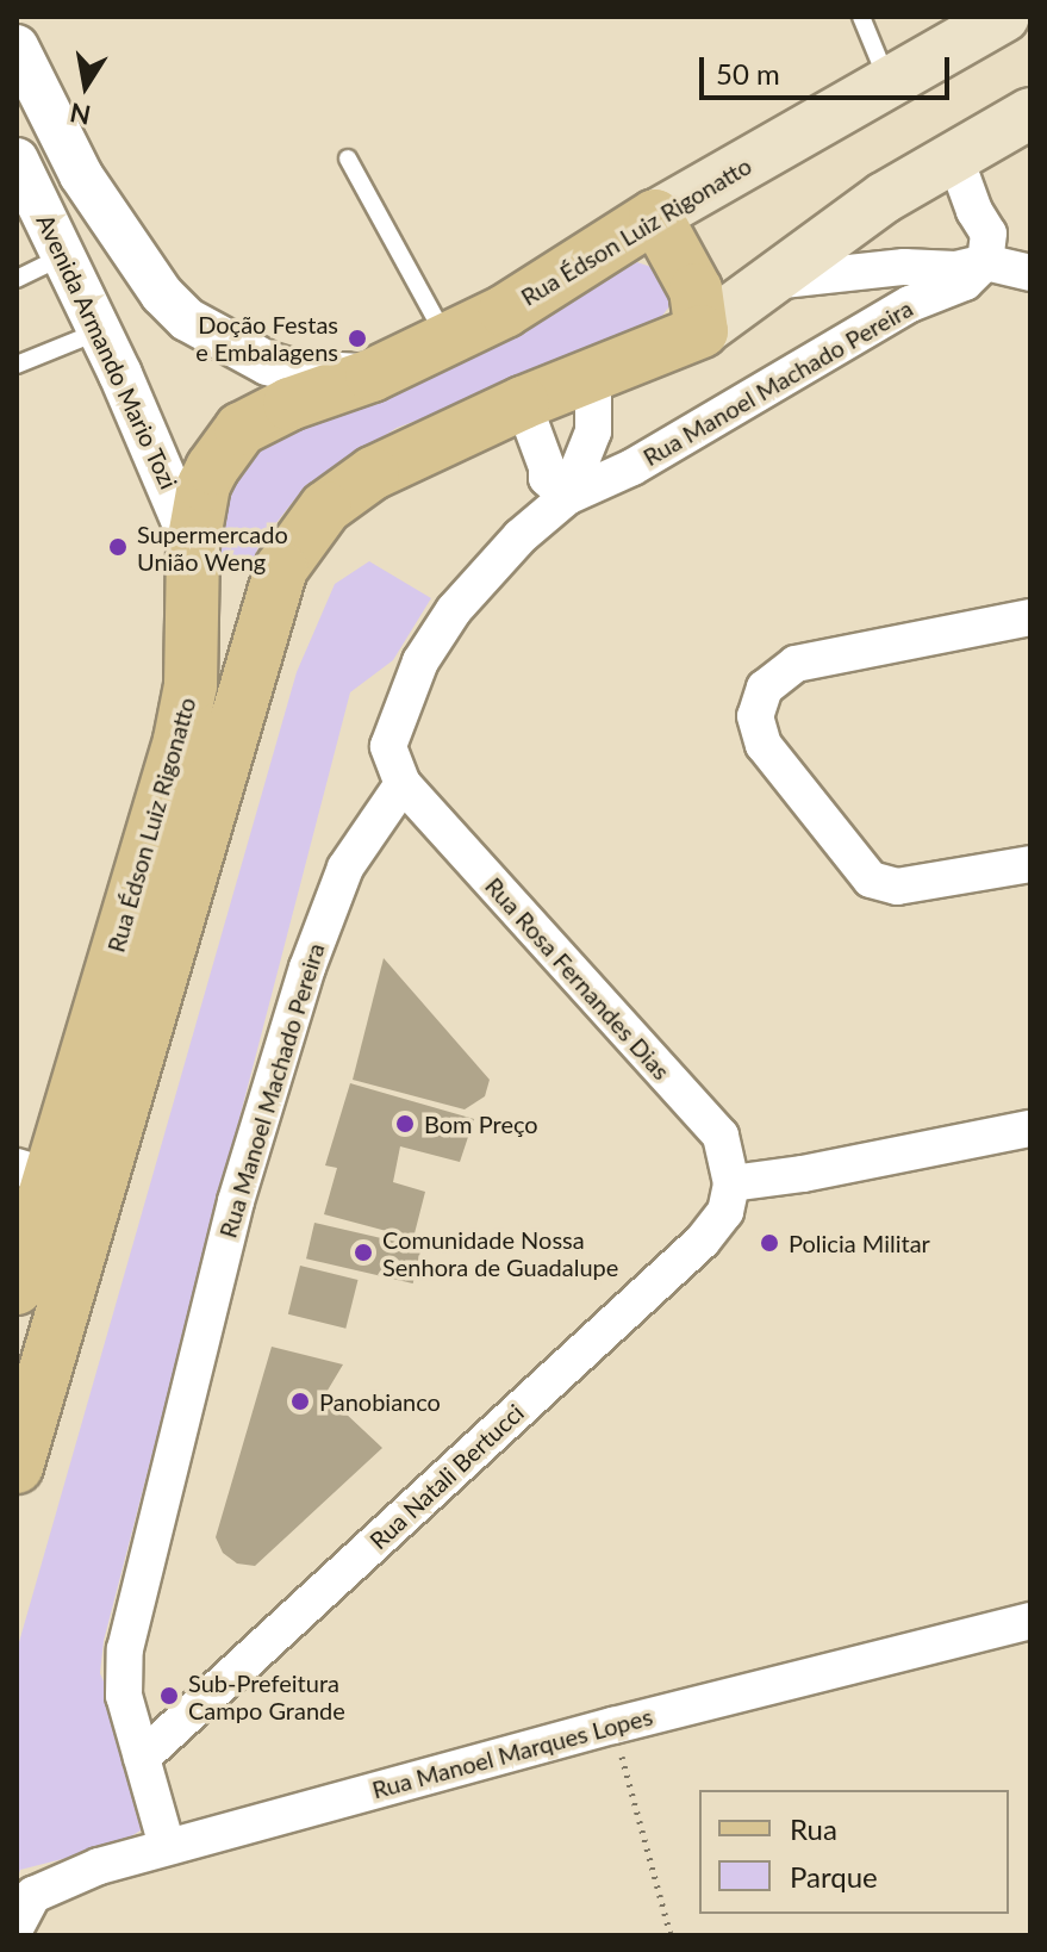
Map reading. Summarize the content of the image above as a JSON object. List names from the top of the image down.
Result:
{
  "streets": {
    "main road": ["Rua Édson Luiz Rigonatto"],
    "street": [
      "Avenida Armando Mario Tozi",
      "Rua Manoel Machado Pereira",
      "Rua Rosa Fernandes Dias",
      "Rua Natali Bertucci",
      "Rua Manoel Marques Lopes"
    ]
  },
  "crossings": [
    ["Rua Édson Luiz Rigonatto", "Avenida Armando Mario Tozi"],
    ["Rua Manoel Machado Pereira", "Rua Rosa Fernandes Dias"],
    ["Rua Manoel Machado Pereira", "Rua Natali Bertucci"],
    ["Rua Manoel Machado Pereira", "Rua Manoel Marques Lopes"],
    ["Rua Rosa Fernandes Dias", "Rua Natali Bertucci"]
  ],
  "places": [
    "Doção Festas e Embalagens",
    "Supermercado União Weng",
    "Bom Preço",
    "Policia Militar",
    "Comunidade Nossa Senhora de Guadalupe",
    "Panobianco",
    "Sub-Prefeitura Campo Grande"
  ],
  "legend": ["Rua", "Parque"],
  "scale_bar": "50 m",
  "north": "bottom"
}
